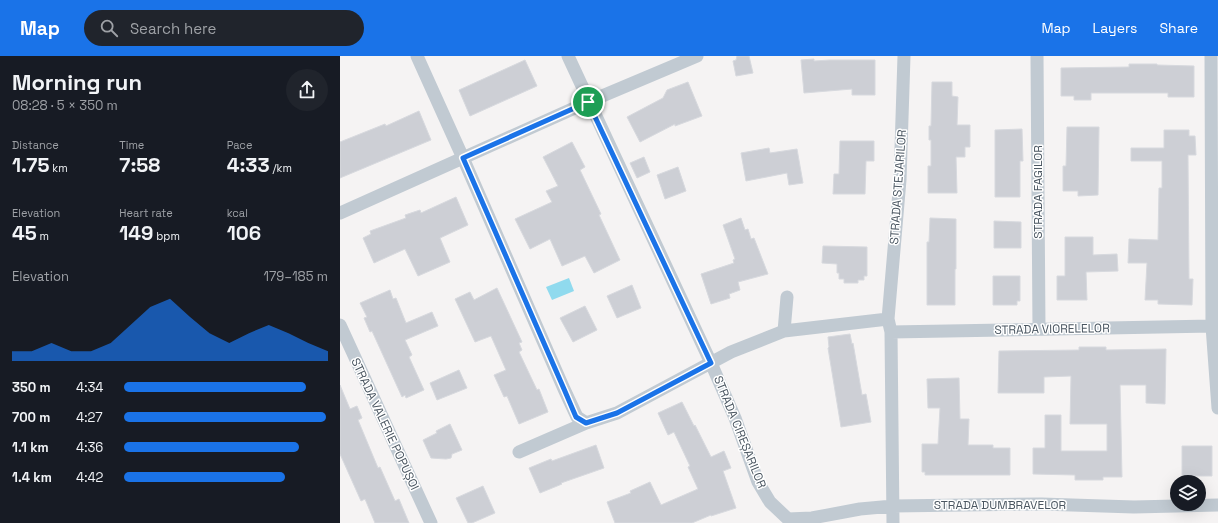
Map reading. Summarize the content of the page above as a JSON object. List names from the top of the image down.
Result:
{
  "streets": {
    "street": [
      "STRADA STEJARILOR",
      "STRADA FAGILOR",
      "STRADA VIORELELOR",
      "STRADA VALERIE POPUȘOI",
      "STRADA CIREȘARILOR",
      "STRADA DUMBRAVELOR"
    ]
  },
  "crossings": [
    ["STRADA STEJARILOR", "STRADA VIORELELOR"],
    ["STRADA STEJARILOR", "STRADA DUMBRAVELOR"],
    ["STRADA FAGILOR", "STRADA VIORELELOR"],
    ["STRADA CIREȘARILOR", "STRADA DUMBRAVELOR"]
  ],
  "page": {
    "header": "Map",
    "search": "Search here",
    "nav": ["Map", "Layers", "Share"],
    "heading": ["Morning run", "08:28 · 5 × 350 m"],
    "stats": [
      ["Distance", "1.75 km"],
      ["Time", "7:58"],
      ["Pace", "4:33 /km"],
      ["Elevation", "45 m"],
      ["Heart rate", "149 bpm"],
      ["kcal", "106"]
    ],
    "chart": ["Elevation", "179–185 m"],
    "list": [
      {
        "name": "350 m",
        "note": "4:34"
      },
      {
        "name": "700 m",
        "note": "4:27"
      },
      {
        "name": "1.1 km",
        "note": "4:36"
      },
      {
        "name": "1.4 km",
        "note": "4:42"
      }
    ]
  }
}
